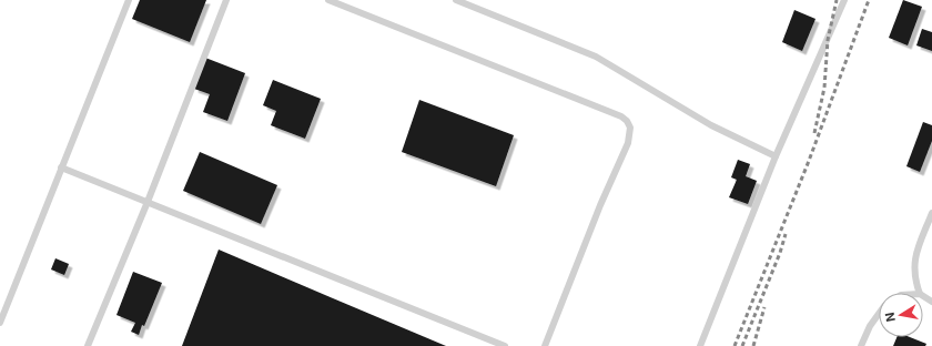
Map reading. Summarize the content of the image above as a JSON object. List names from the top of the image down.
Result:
{
  "north": "left"
}
